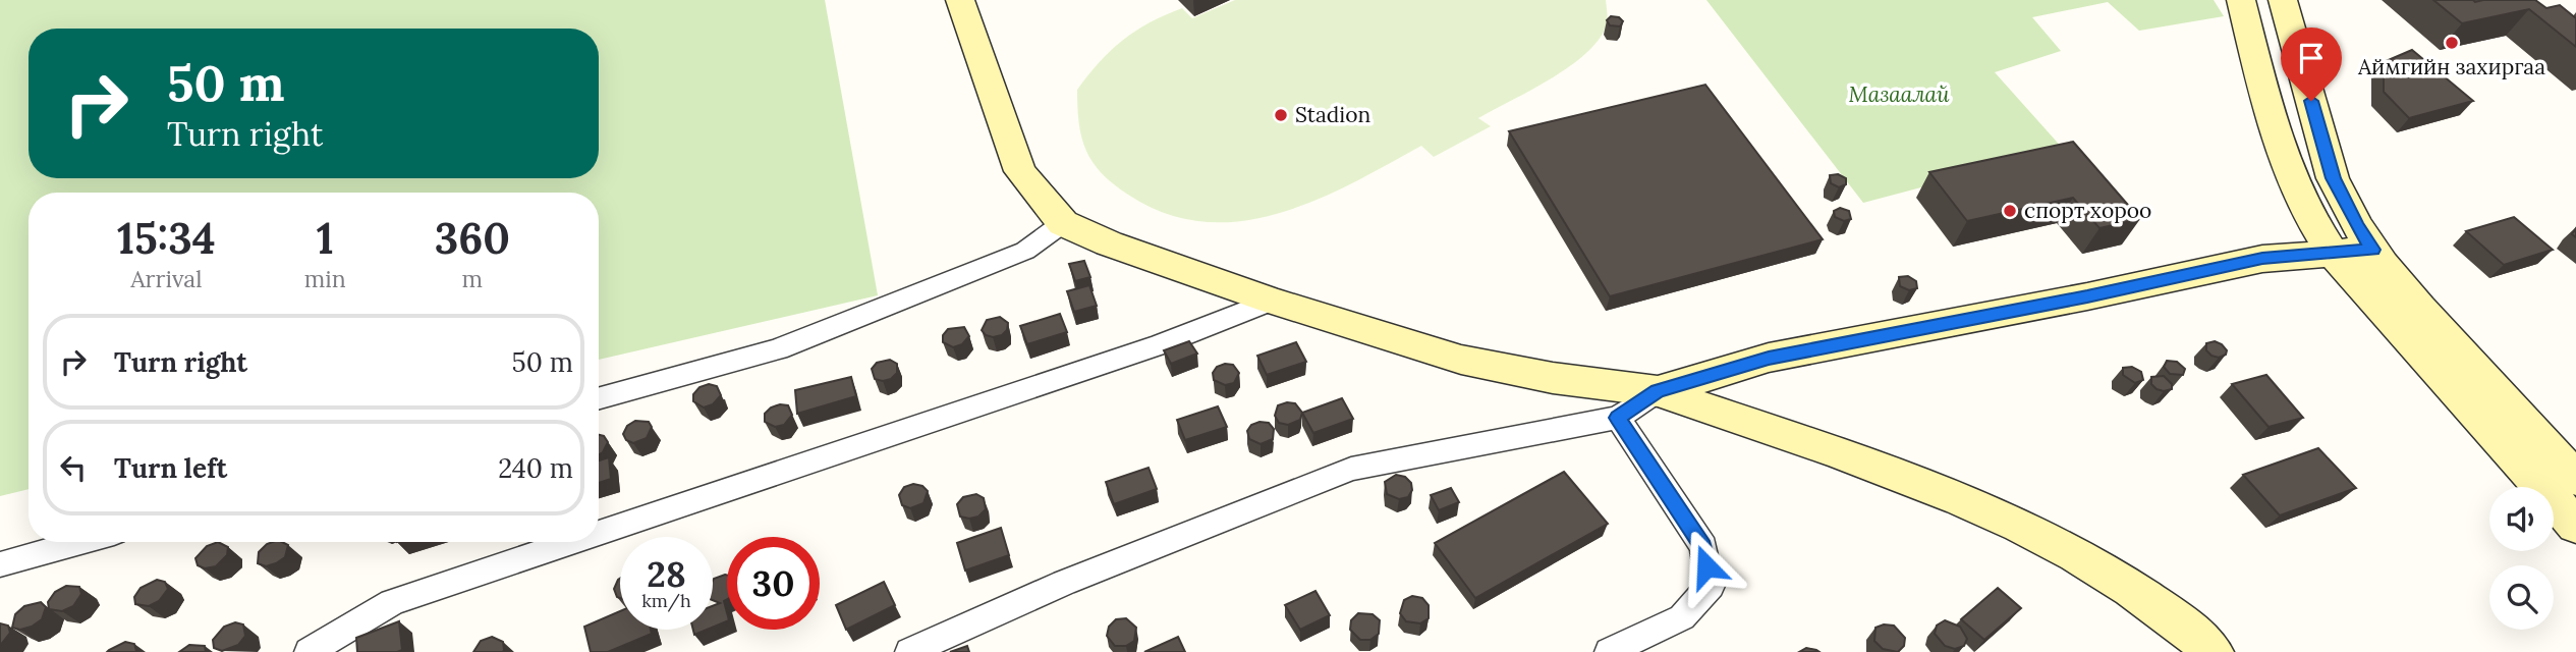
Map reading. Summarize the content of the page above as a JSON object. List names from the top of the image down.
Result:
{
  "parks": ["Мазаалай"],
  "places": ["Аймгийн захиргаа", "Stadion", "спорт хороо"],
  "page": {
    "turn": ["50 m", "Turn right"],
    "eta": [
      "15:34",
      "Arrival",
      "1",
      "min",
      "360",
      "m"
    ],
    "list": [
      {
        "name": "Turn right",
        "value": "50 m"
      },
      {
        "name": "Turn left",
        "value": "240 m"
      }
    ],
    "speed": "28 km/h",
    "limit": "30"
  }
}
